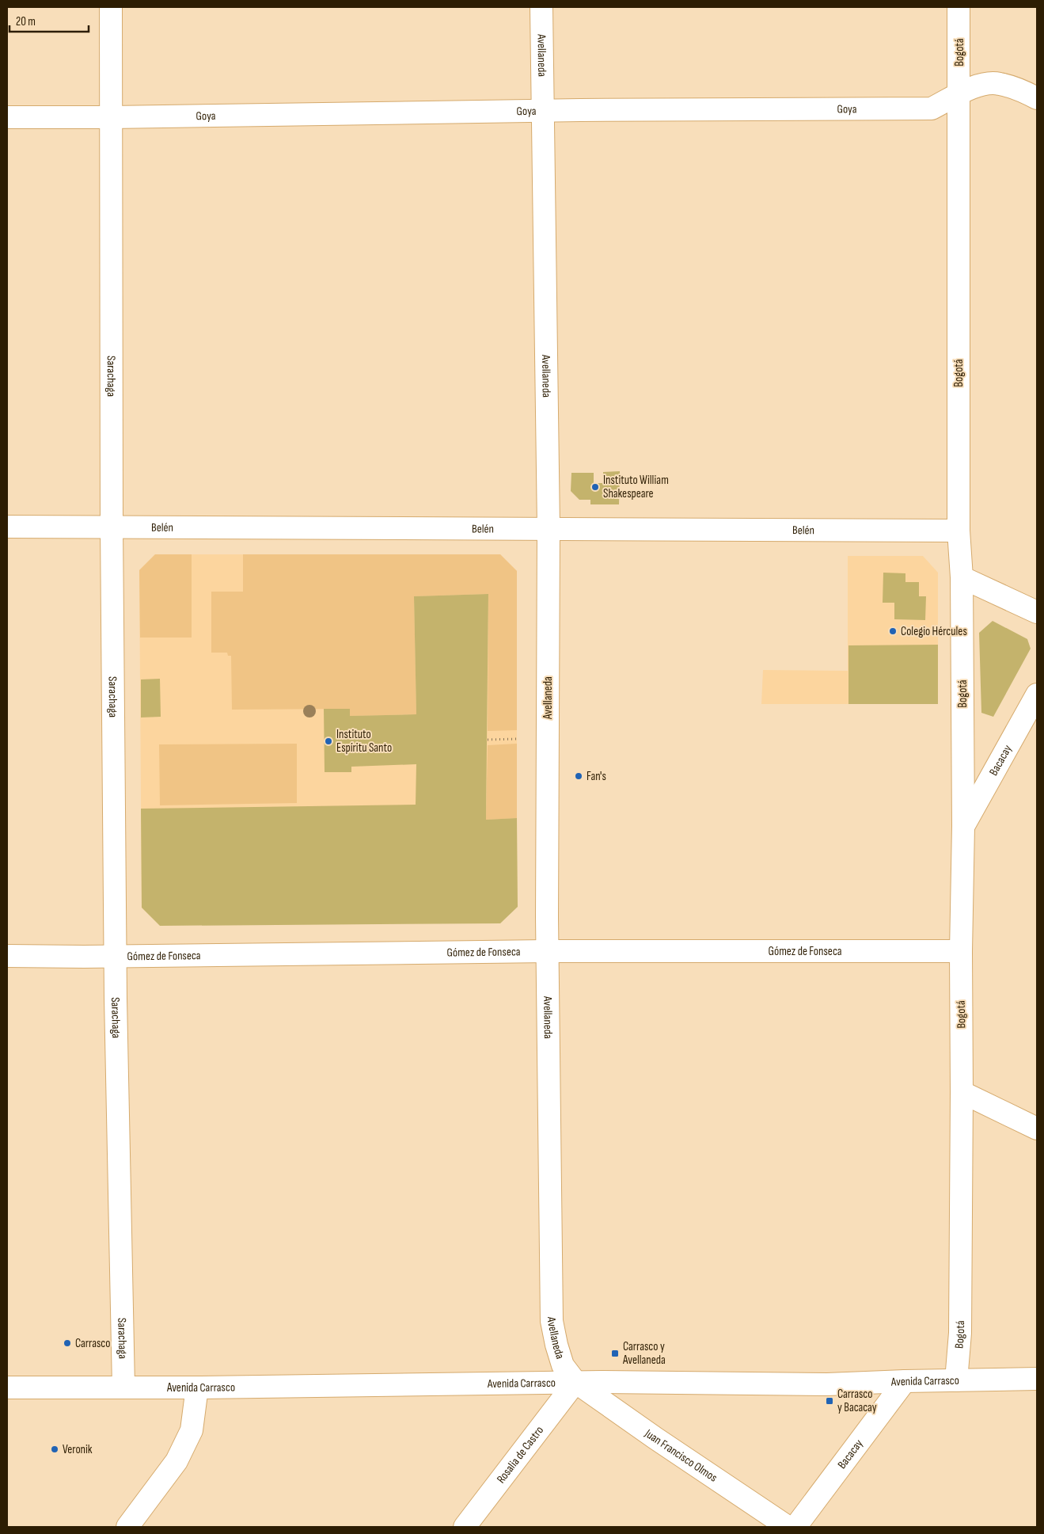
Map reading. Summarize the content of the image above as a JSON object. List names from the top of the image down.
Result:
{
  "streets": {
    "street": [
      "Bogotá",
      "Avellaneda",
      "Goya",
      "Sarachaga",
      "Belén",
      "Bacacay",
      "Gómez de Fonseca",
      "Avenida Carrasco",
      "Rosalia de Castro",
      "Juan Francisco Olmos"
    ]
  },
  "crossings": [
    ["Bogotá", "Goya"],
    ["Bogotá", "Belén"],
    ["Bogotá", "Bacacay"],
    ["Bogotá", "Gómez de Fonseca"],
    ["Bogotá", "Avenida Carrasco"],
    ["Avellaneda", "Goya"],
    ["Avellaneda", "Belén"],
    ["Avellaneda", "Gómez de Fonseca"],
    ["Avellaneda", "Avenida Carrasco"],
    ["Avellaneda", "Rosalia de Castro"],
    ["Avellaneda", "Juan Francisco Olmos"],
    ["Goya", "Sarachaga"],
    ["Sarachaga", "Belén"],
    ["Sarachaga", "Gómez de Fonseca"],
    ["Sarachaga", "Avenida Carrasco"],
    ["Bacacay", "Avenida Carrasco"],
    ["Avenida Carrasco", "Rosalia de Castro"],
    ["Avenida Carrasco", "Juan Francisco Olmos"],
    ["Rosalia de Castro", "Juan Francisco Olmos"]
  ],
  "places": {
    "other": [
      "Instituto William Shakespeare",
      "Colegio Hércules",
      "Instituto Espíritu Santo",
      "Fan's",
      "Carrasco",
      "Veronik"
    ],
    "transit": ["Carrasco y Avellaneda", "Carrasco y Bacacay"]
  },
  "scale_bar": "20 m"
}
